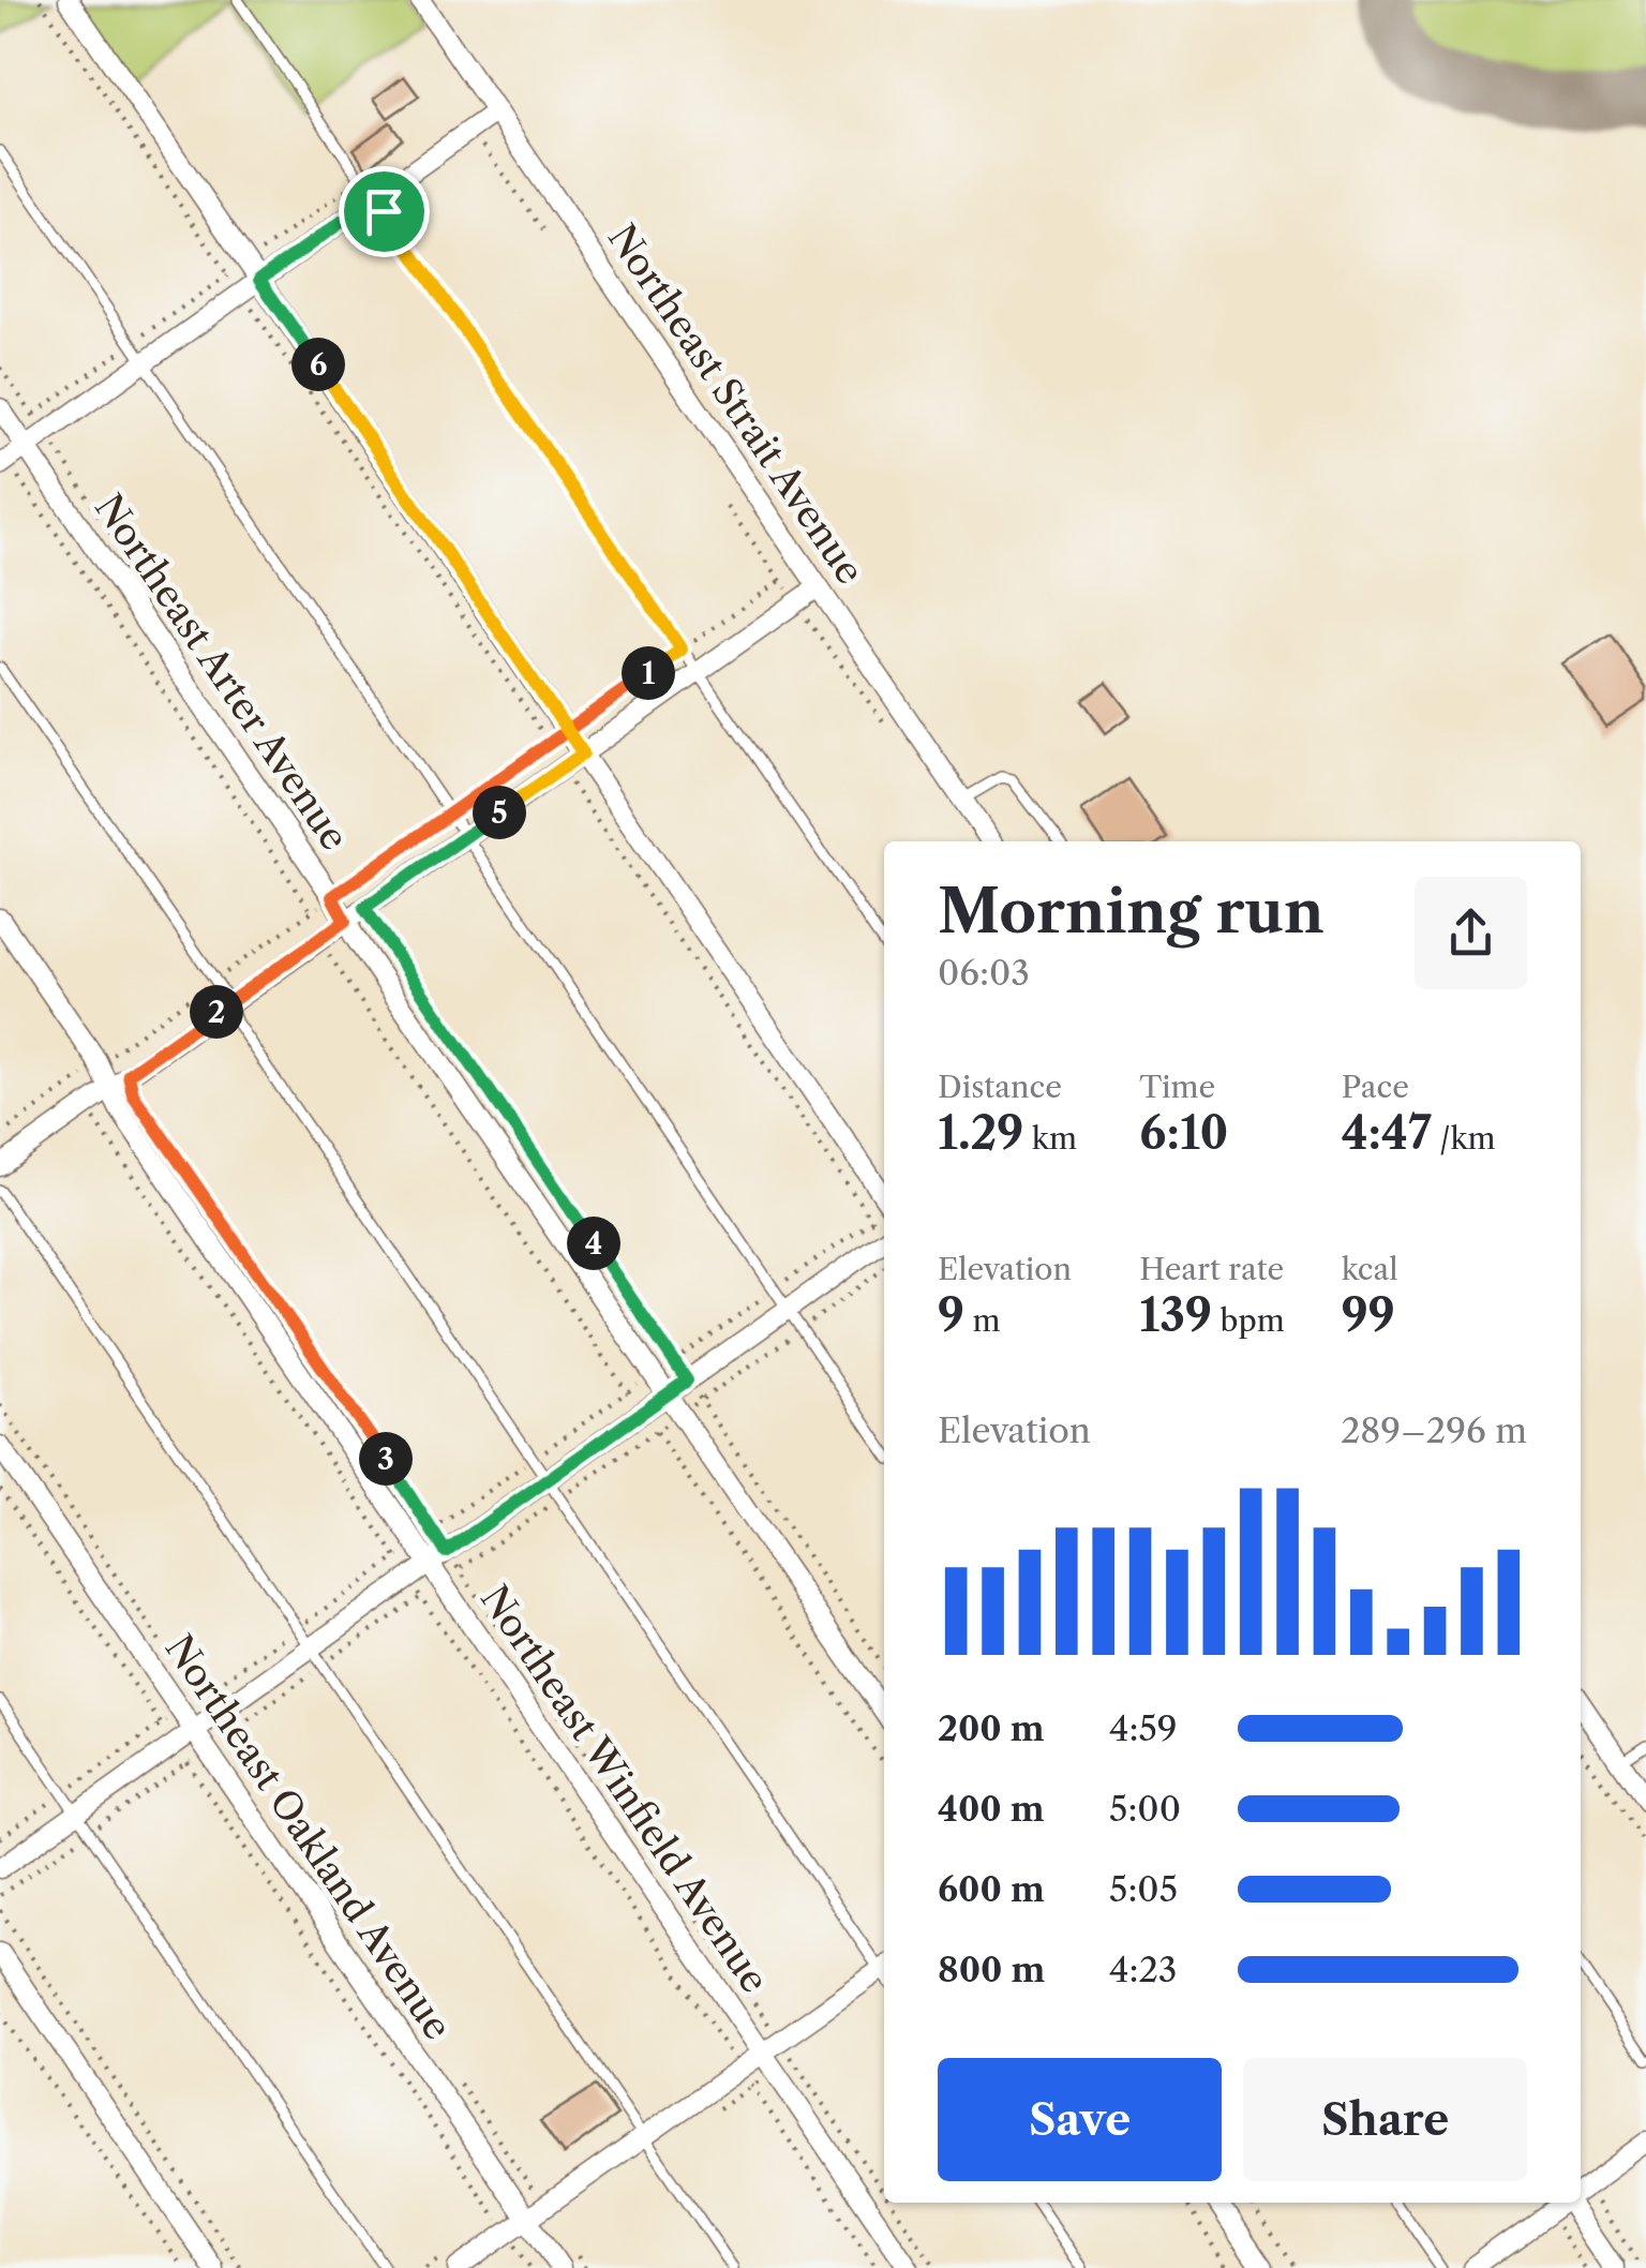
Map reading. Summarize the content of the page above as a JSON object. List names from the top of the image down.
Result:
{
  "streets": {
    "street": [
      "Northeast Strait Avenue",
      "Northeast Arter Avenue",
      "Northeast Winfield Avenue",
      "Northeast Oakland Avenue"
    ]
  },
  "page": {
    "pins": [
      "6",
      "1",
      "5",
      "2",
      "4",
      "3"
    ],
    "heading": ["Morning run", "06:03"],
    "stats": [
      ["Distance", "1.29 km"],
      ["Time", "6:10"],
      ["Pace", "4:47 /km"],
      ["Elevation", "9 m"],
      ["Heart rate", "139 bpm"],
      ["kcal", "99"]
    ],
    "chart": ["Elevation", "289–296 m"],
    "list": [
      {
        "name": "200 m",
        "note": "4:59"
      },
      {
        "name": "400 m",
        "note": "5:00"
      },
      {
        "name": "600 m",
        "note": "5:05"
      },
      {
        "name": "800 m",
        "note": "4:23"
      }
    ],
    "buttons": ["Save", "Share"]
  }
}
